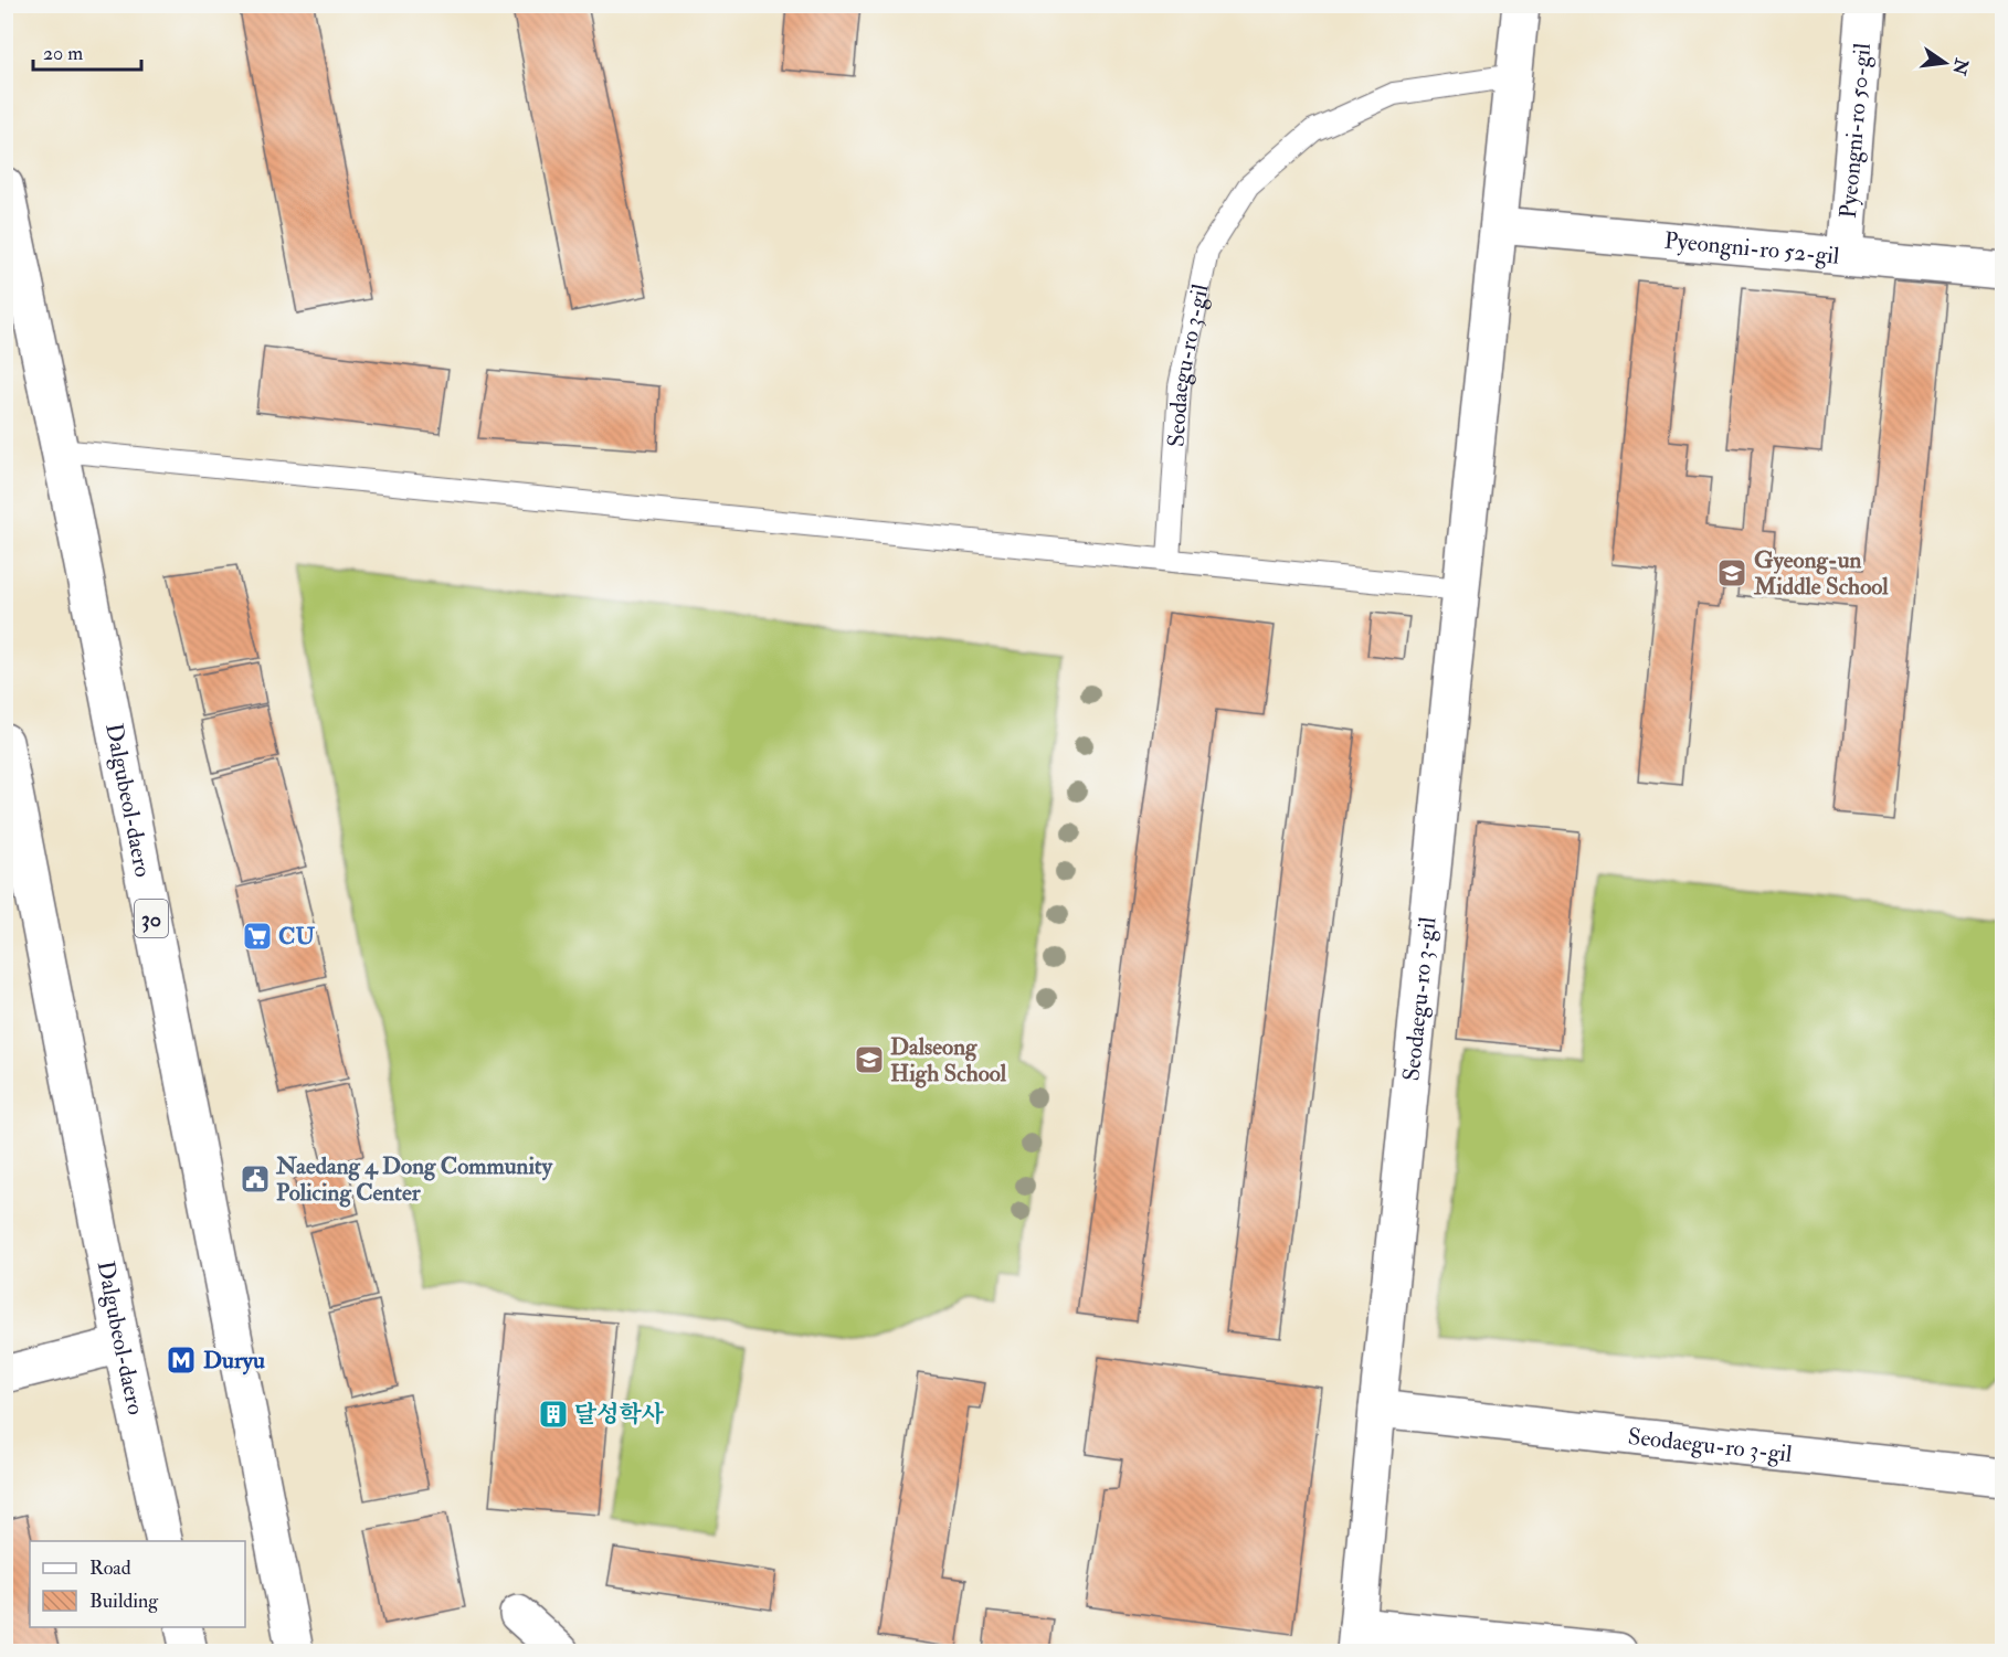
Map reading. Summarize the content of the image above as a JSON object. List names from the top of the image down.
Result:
{
  "streets": {
    "street": [
      "Pyeongni-ro 50-gil",
      "Pyeongni-ro 52-gil",
      "Seodaegu-ro 3-gil",
      "Dalgubeol-daero",
      "30"
    ]
  },
  "crossings": [
    ["Pyeongni-ro 50-gil", "Pyeongni-ro 52-gil"],
    ["Pyeongni-ro 52-gil", "Seodaegu-ro 3-gil"]
  ],
  "places": {
    "school or university": ["Gyeong-un Middle School", "Dalseong High School"],
    "supermarket": ["CU"],
    "public building": ["Naedang 4 Dong Community Policing Center"],
    "metro station": ["Duryu"],
    "building": ["달성학사"]
  },
  "legend": ["Road", "Building"],
  "scale_bar": "20 m",
  "north": "right"
}
